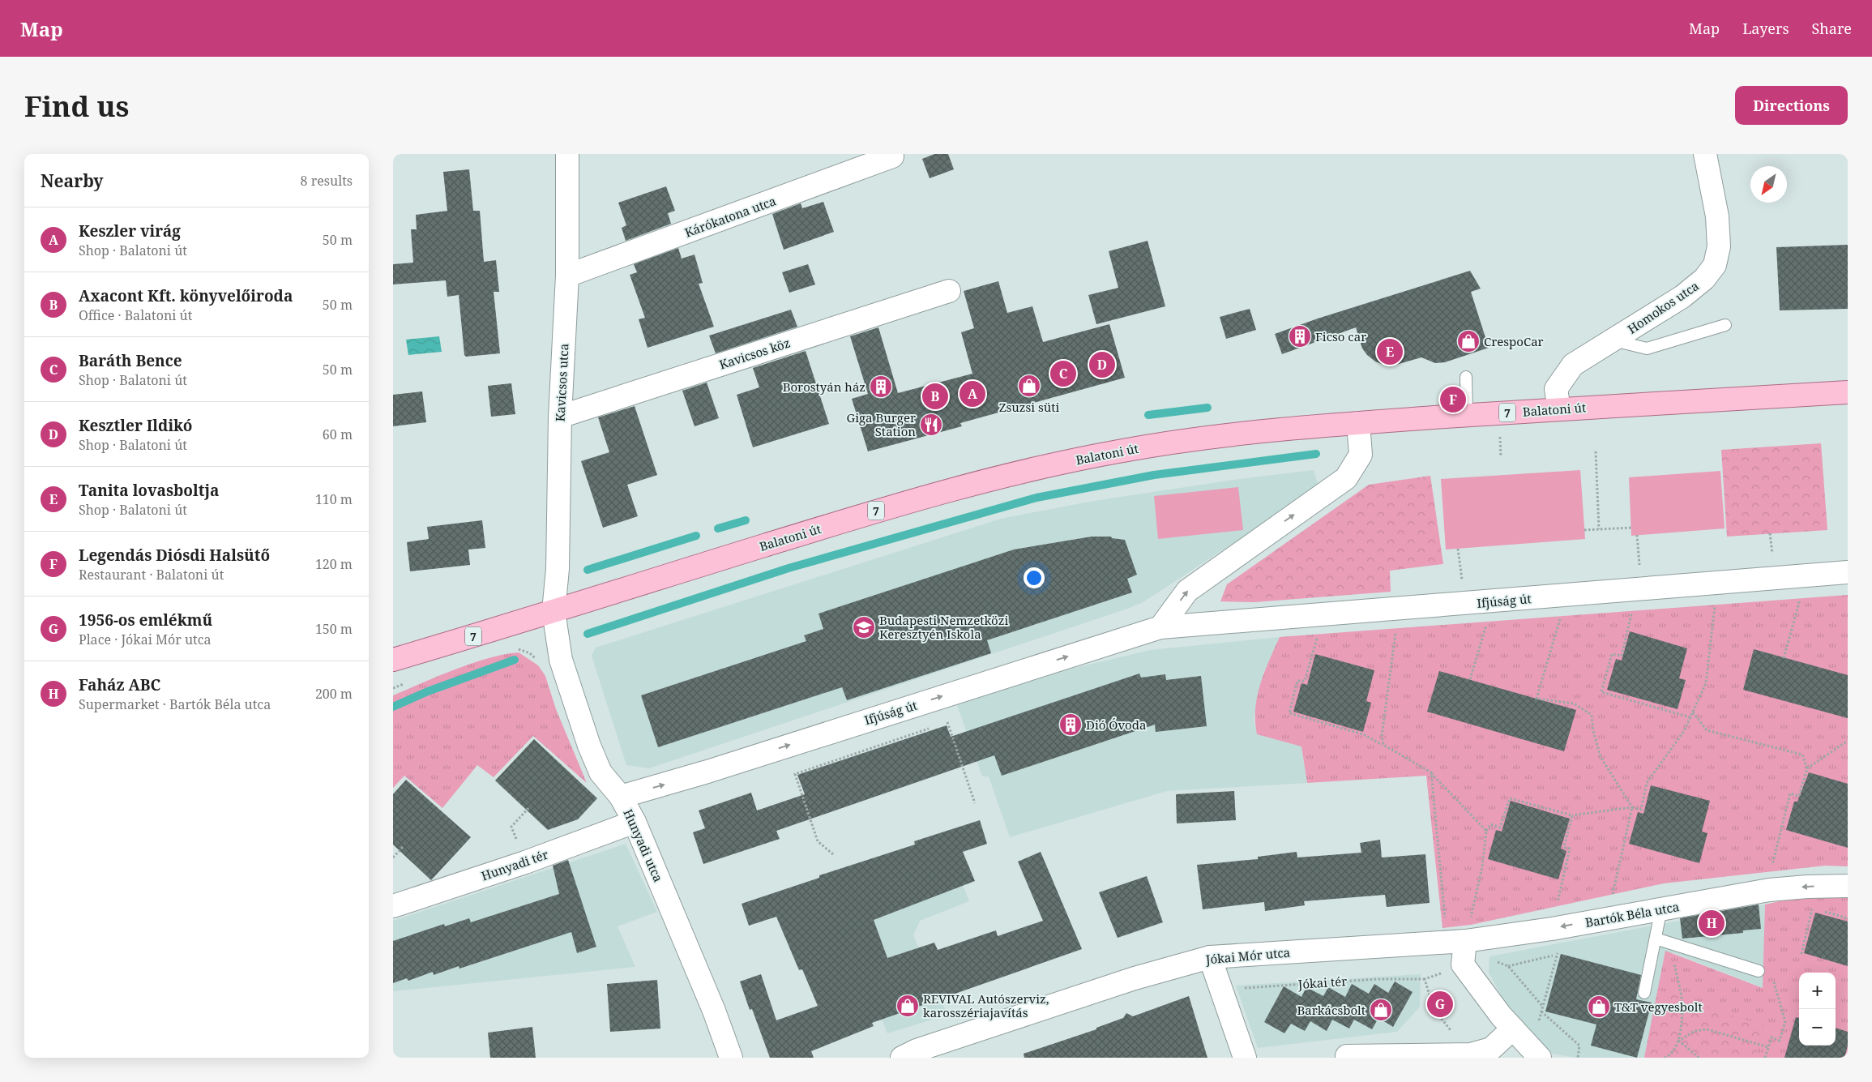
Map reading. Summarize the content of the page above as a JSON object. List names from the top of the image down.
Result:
{
  "streets": {
    "main road": ["Balatoni út", "7"],
    "street": [
      "Kárókatona utca",
      "Homokos utca",
      "Kavicsos köz",
      "Kavicsos utca",
      "Ifjúság út",
      "Hunyadi utca",
      "Hunyadi tér",
      "Bartók Béla utca",
      "Jókai Mór utca"
    ],
    "path": ["Jókai tér"]
  },
  "crossings": [
    ["Kárókatona utca", "Kavicsos utca"],
    ["Homokos utca", "Balatoni út"],
    ["Kavicsos köz", "Kavicsos utca"],
    ["Kavicsos utca", "Balatoni út"],
    ["Kavicsos utca", "Hunyadi utca"],
    ["Balatoni út", "Hunyadi utca"],
    ["Ifjúság út", "Hunyadi utca"],
    ["Hunyadi utca", "Hunyadi tér"],
    ["Bartók Béla utca", "Jókai Mór utca"]
  ],
  "one_way": ["Ifjúság út"],
  "places": {
    "building": ["Ficso car", "Borostyán ház", "Dió Óvoda"],
    "shop": [
      "CrespoCar",
      "Zsuzsi süti",
      "REVIVAL Autószerviz, karosszériajavítás",
      "T&T vegyesbolt",
      "Barkácsbolt"
    ],
    "restaurant": ["Giga Burger Station"],
    "school or university": ["Budapesti Nemzetközi Keresztyén Iskola"]
  },
  "north": "bottom left",
  "page": {
    "header": "Map",
    "nav": ["Map", "Layers", "Share"],
    "buttons": "Directions",
    "title": "Find us",
    "heading": ["Nearby", "8 results"],
    "list": [
      {
        "mark": "A",
        "name": "Keszler virág",
        "note": "Shop · Balatoni út",
        "value": "50 m"
      },
      {
        "mark": "B",
        "name": "Axacont Kft. könyvelőiroda",
        "note": "Office · Balatoni út",
        "value": "50 m"
      },
      {
        "mark": "C",
        "name": "Baráth Bence",
        "note": "Shop · Balatoni út",
        "value": "50 m"
      },
      {
        "mark": "D",
        "name": "Kesztler Ildikó",
        "note": "Shop · Balatoni út",
        "value": "60 m"
      },
      {
        "mark": "E",
        "name": "Tanita lovasboltja",
        "note": "Shop · Balatoni út",
        "value": "110 m"
      },
      {
        "mark": "F",
        "name": "Legendás Diósdi Halsütő",
        "note": "Restaurant · Balatoni út",
        "value": "120 m"
      },
      {
        "mark": "G",
        "name": "1956-os emlékmű",
        "note": "Place · Jókai Mór utca",
        "value": "150 m"
      },
      {
        "mark": "H",
        "name": "Faház ABC",
        "note": "Supermarket · Bartók Béla utca",
        "value": "200 m"
      }
    ],
    "pins": [
      "E",
      "D",
      "C",
      "A",
      "B",
      "F",
      "H",
      "G"
    ],
    "map_buttons": ["+", "−"]
  }
}
